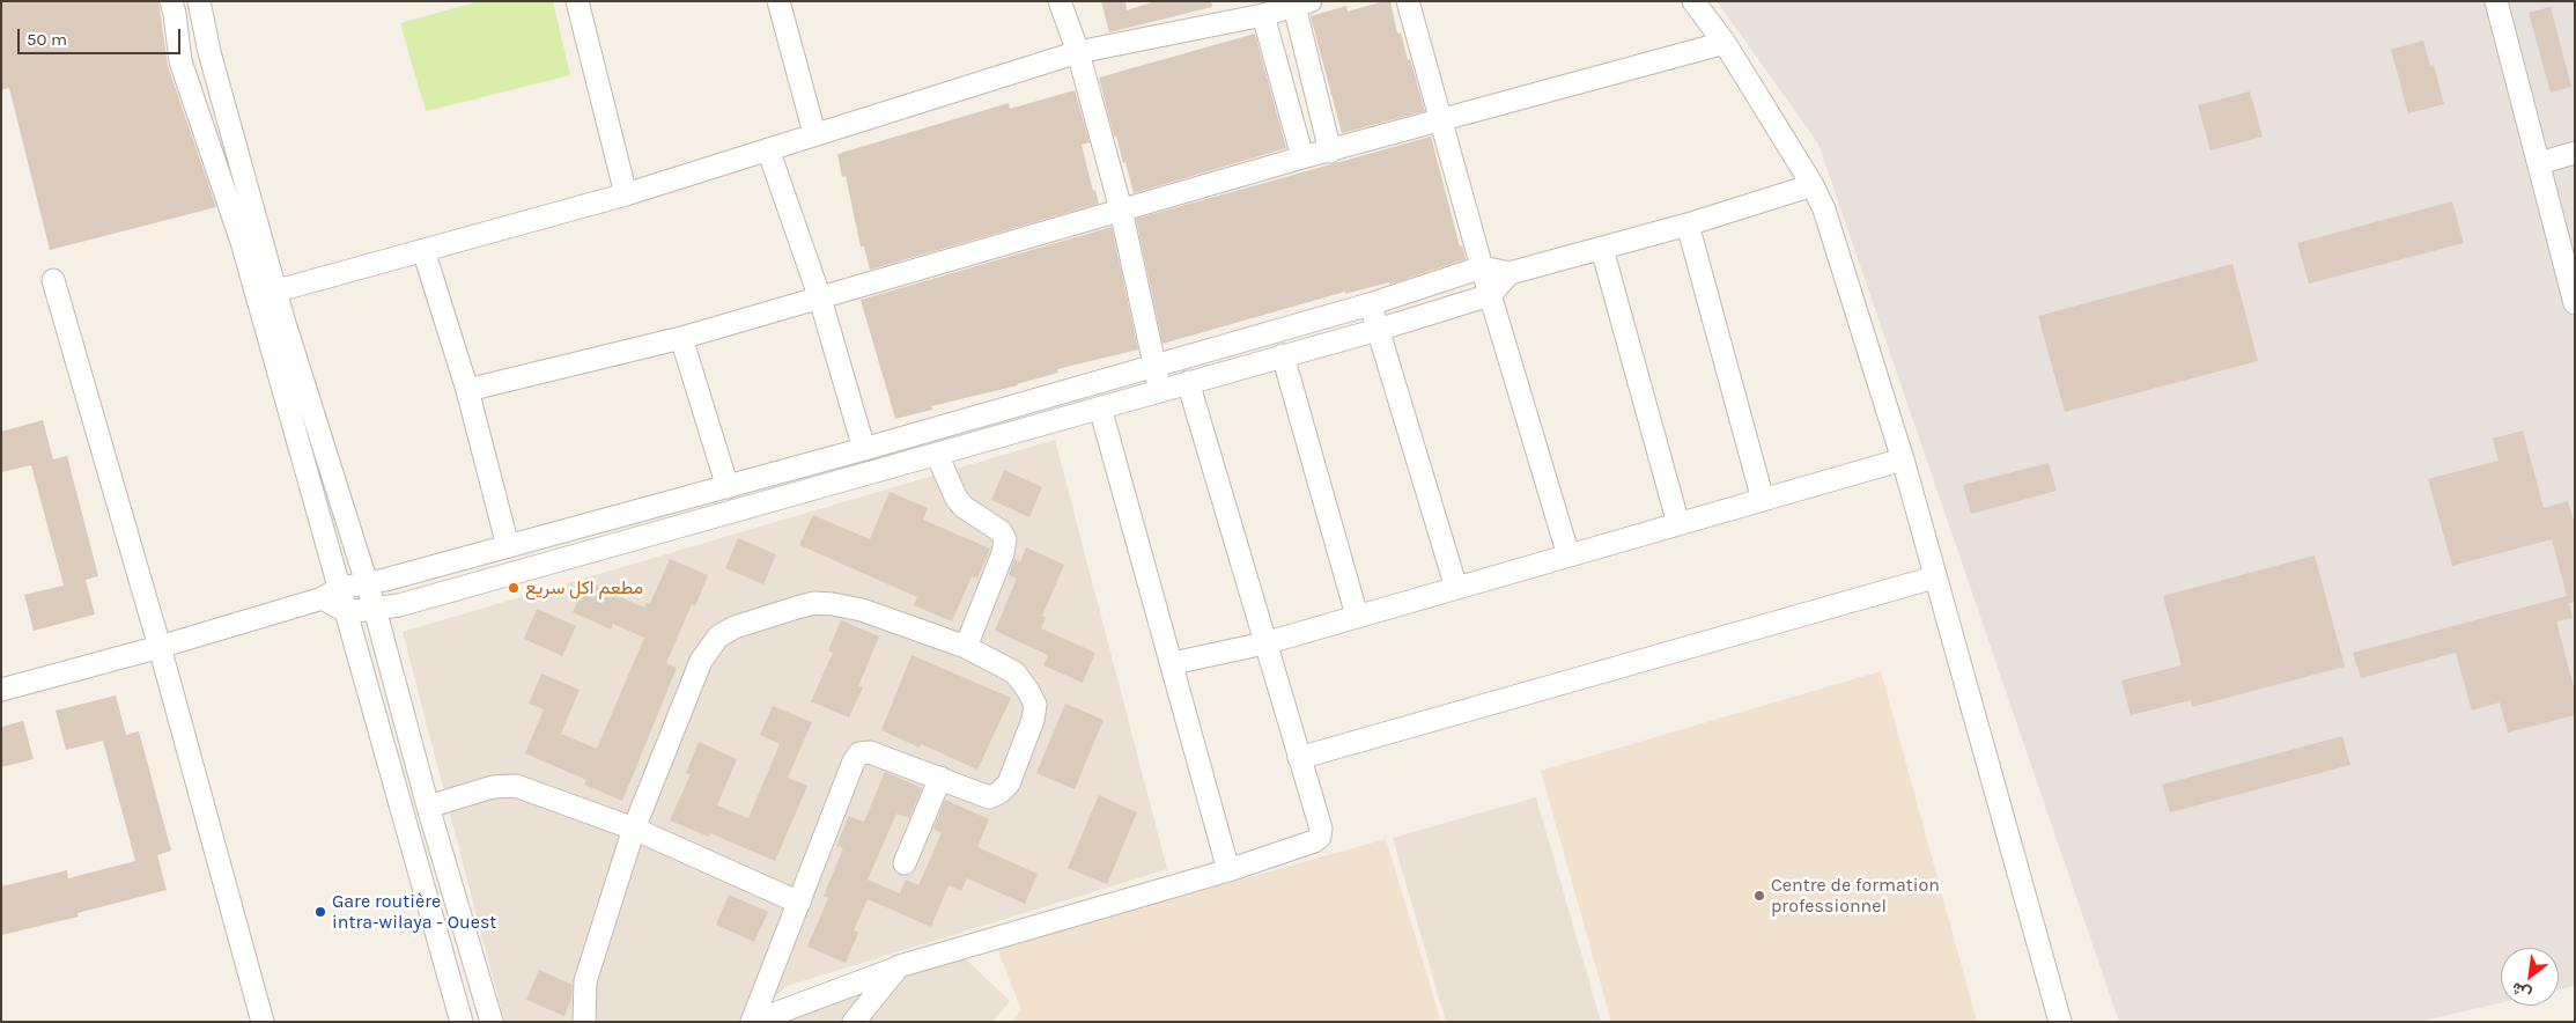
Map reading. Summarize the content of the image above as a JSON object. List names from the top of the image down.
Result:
{
  "places": ["مطعم اكل سريع", "Centre de formation professionnel", "Gare routière intra-wilaya - Ouest"],
  "scale_bar": "50 m",
  "north": "bottom left"
}
